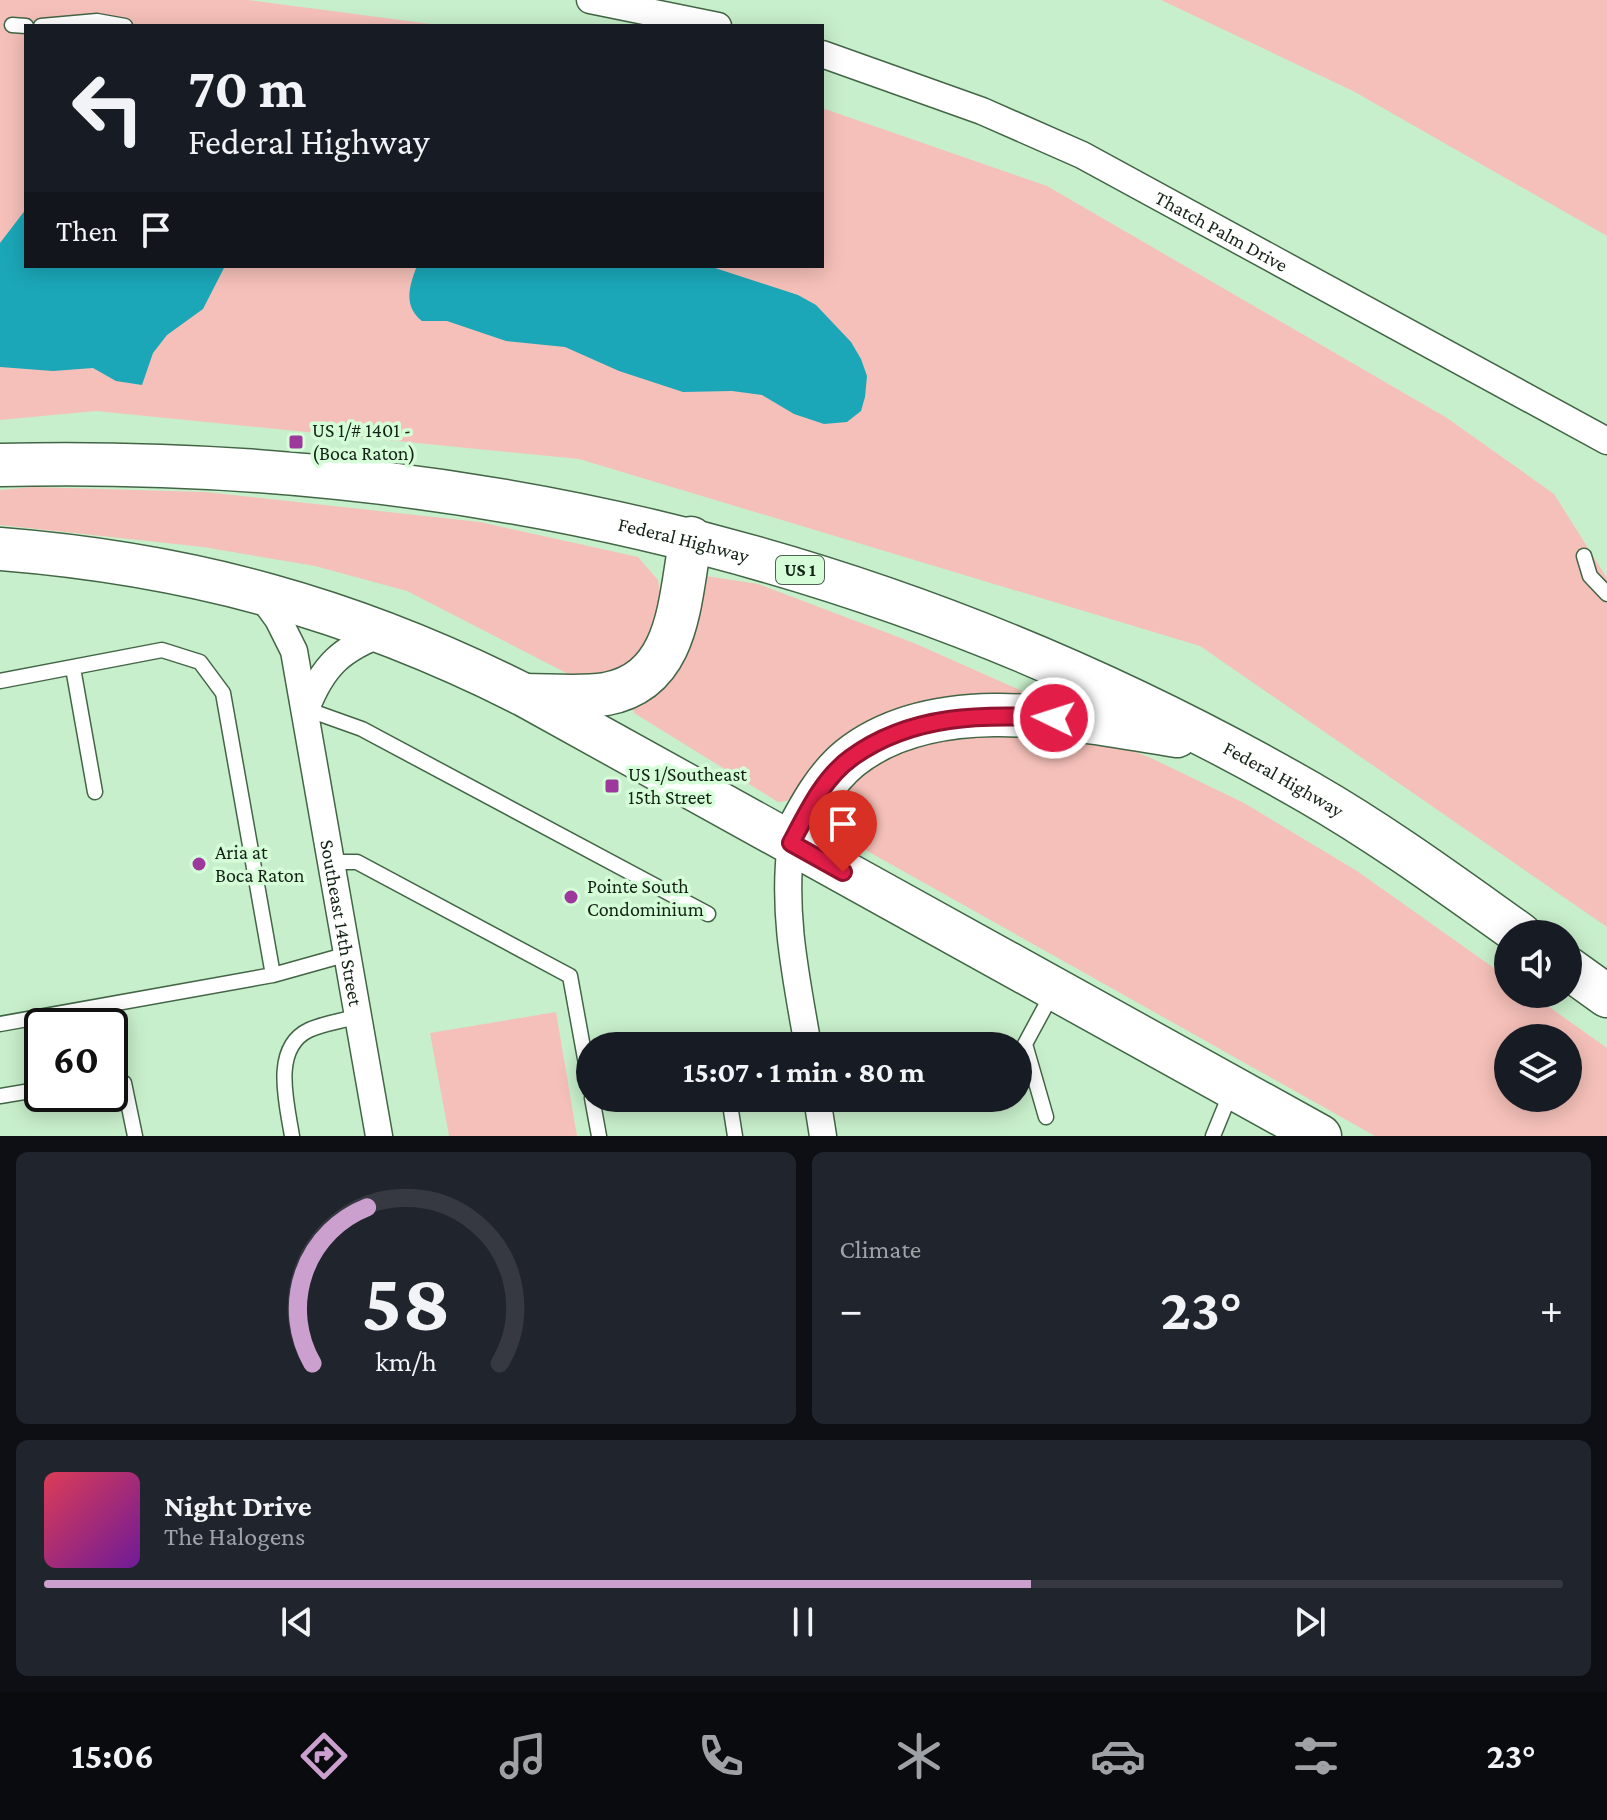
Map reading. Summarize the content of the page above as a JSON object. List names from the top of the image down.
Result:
{
  "streets": {
    "main road": ["Federal Highway", "US 1"],
    "street": ["Thatch Palm Drive", "Southeast 14th Street"]
  },
  "places": {
    "transit": ["US 1/# 1401 - (Boca Raton)", "US 1/Southeast 15th Street"],
    "other": ["Aria at Boca Raton", "Pointe South Condominium"]
  },
  "page": {
    "turn": ["70 m", "Federal Highway"],
    "then": "Then",
    "limit": "60",
    "trip": "15:07 · 1 min · 80 m",
    "tile": "Climate",
    "heat": ["−", "23°", "+"],
    "song": ["Night Drive", "The Halogens"],
    "tabs": ["15:06", "23°"],
    "gauge": ["58", "km/h"]
  }
}
